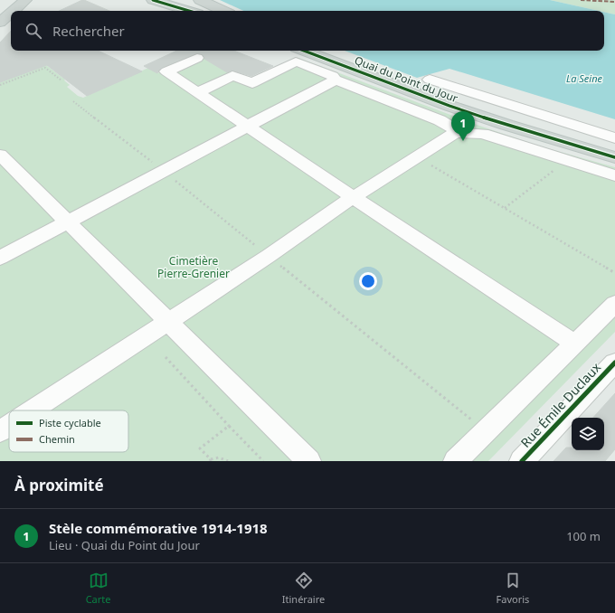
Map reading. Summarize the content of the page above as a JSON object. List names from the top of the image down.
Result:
{
  "streets": {
    "main road": ["Quai du Point du Jour"],
    "street": ["Rue Émile Duclaux"]
  },
  "water": ["La Seine"],
  "parks": ["Cimetière Pierre-Grenier"],
  "legend": ["Piste cyclable", "Chemin"],
  "page": {
    "search": "Rechercher",
    "pins": "1",
    "heading": "À proximité",
    "list": [
      {
        "mark": "1",
        "name": "Stèle commémorative 1914-1918",
        "note": "Lieu · Quai du Point du Jour",
        "value": "100 m"
      }
    ],
    "nav": ["Carte", "Itinéraire", "Favoris"]
  }
}
